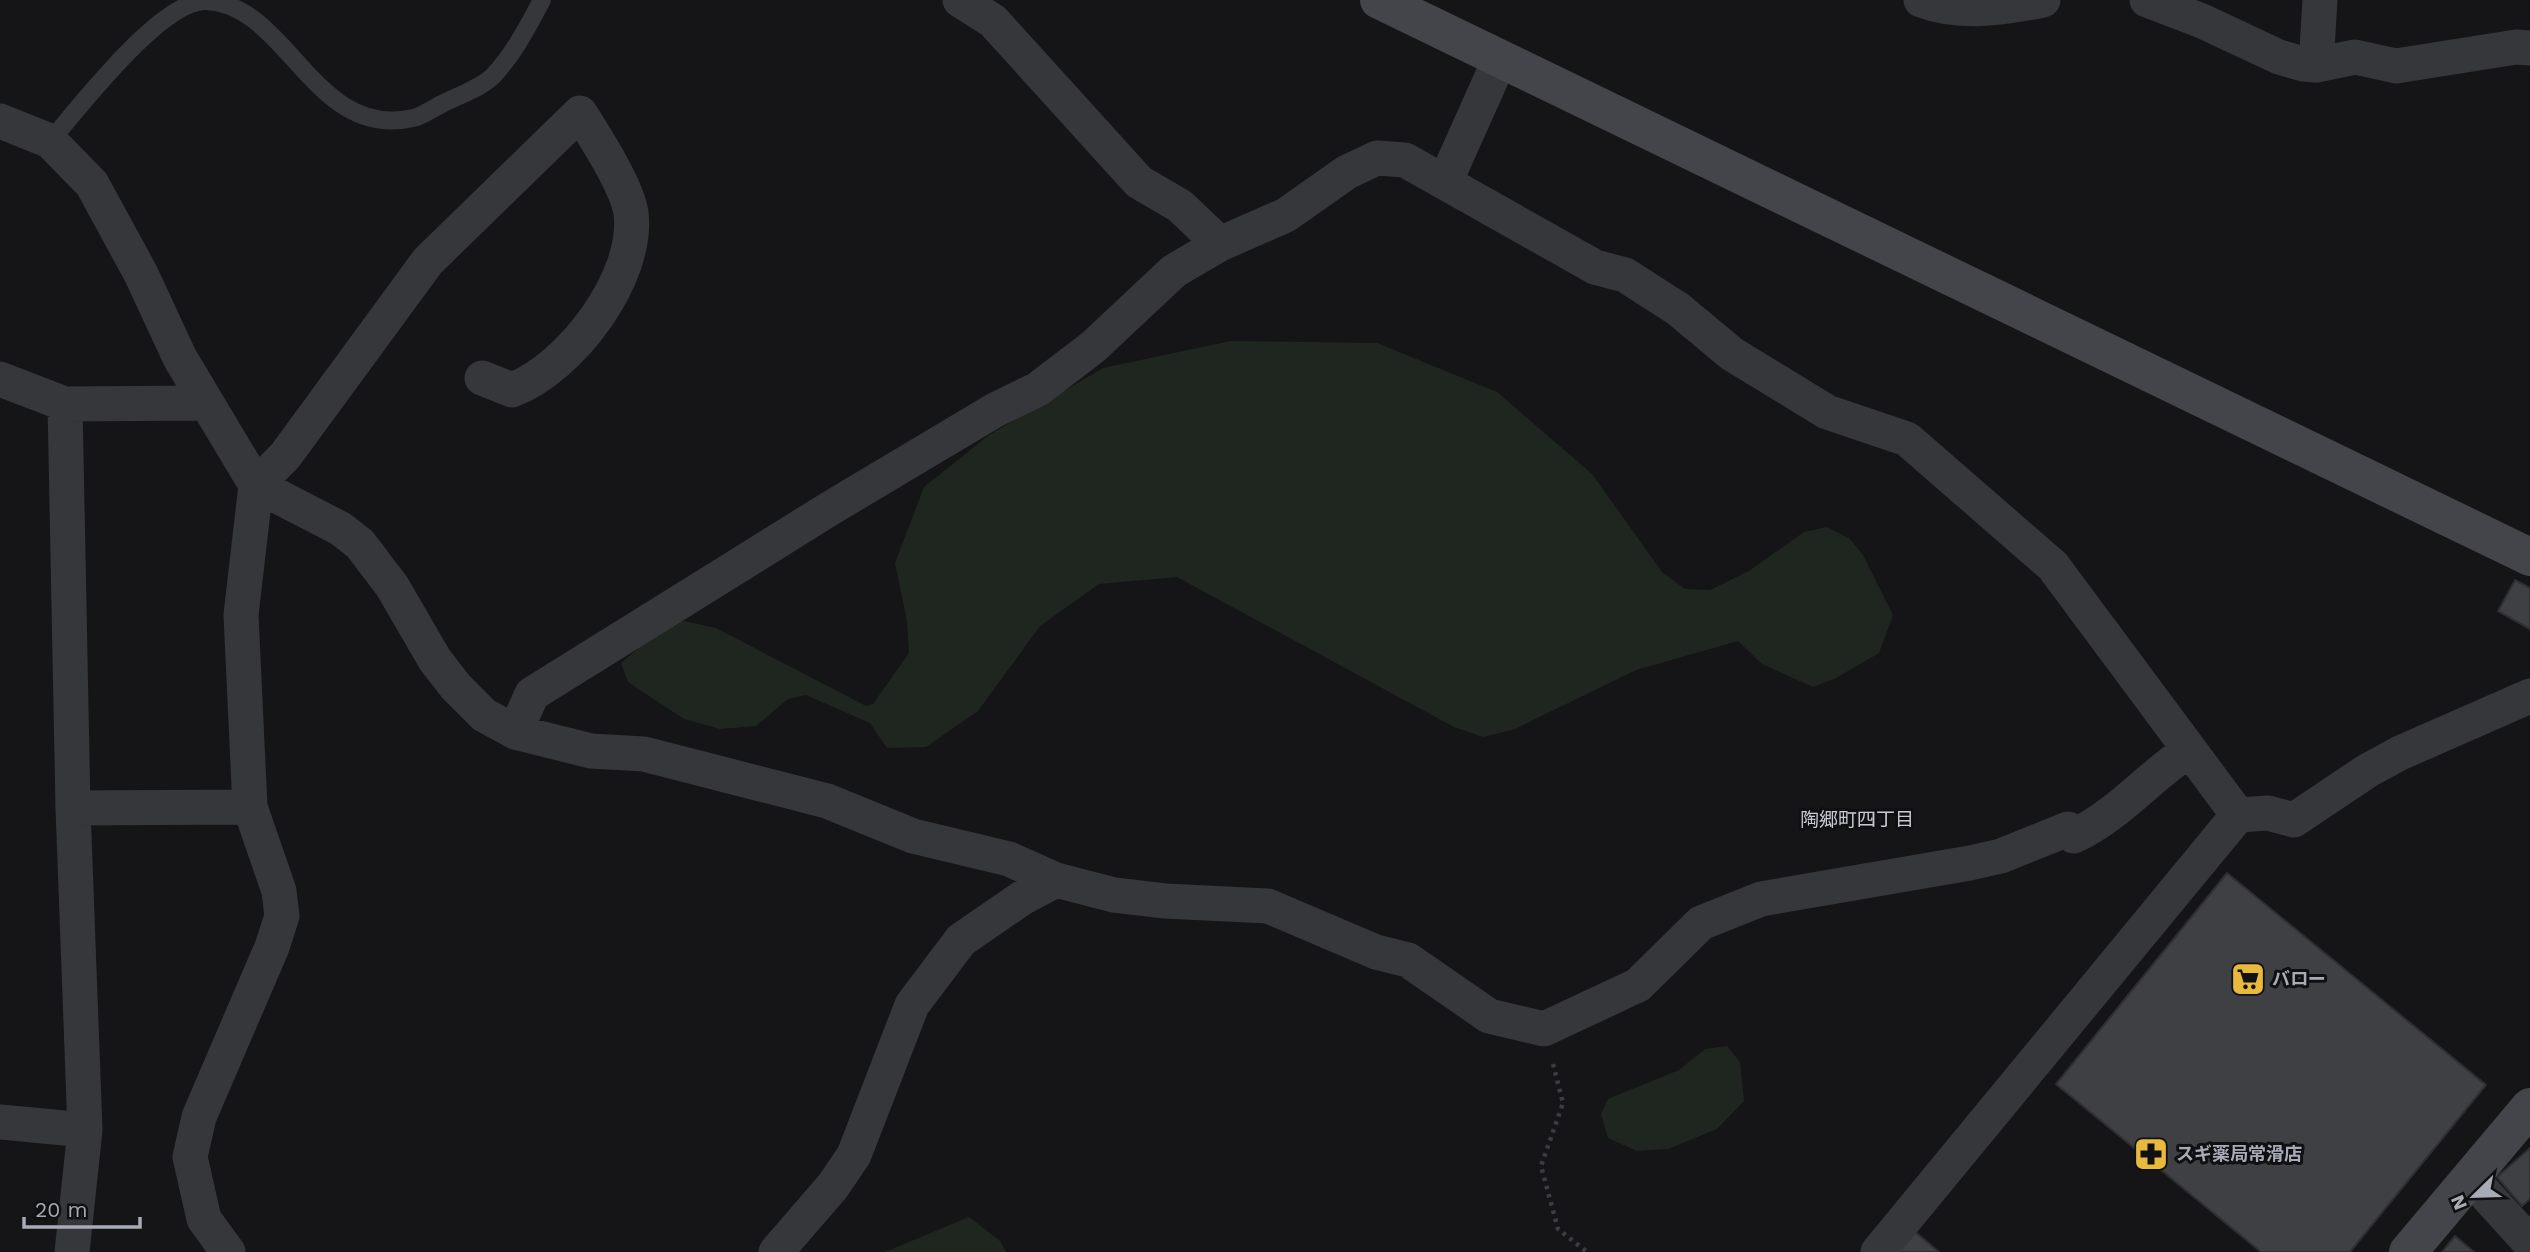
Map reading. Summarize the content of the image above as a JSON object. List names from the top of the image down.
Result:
{
  "districts": ["陶郷町四丁目"],
  "places": {
    "supermarket": ["バロー"],
    "pharmacy": ["スギ薬局常滑店"]
  },
  "scale_bar": "20 m",
  "north": "bottom left"
}
